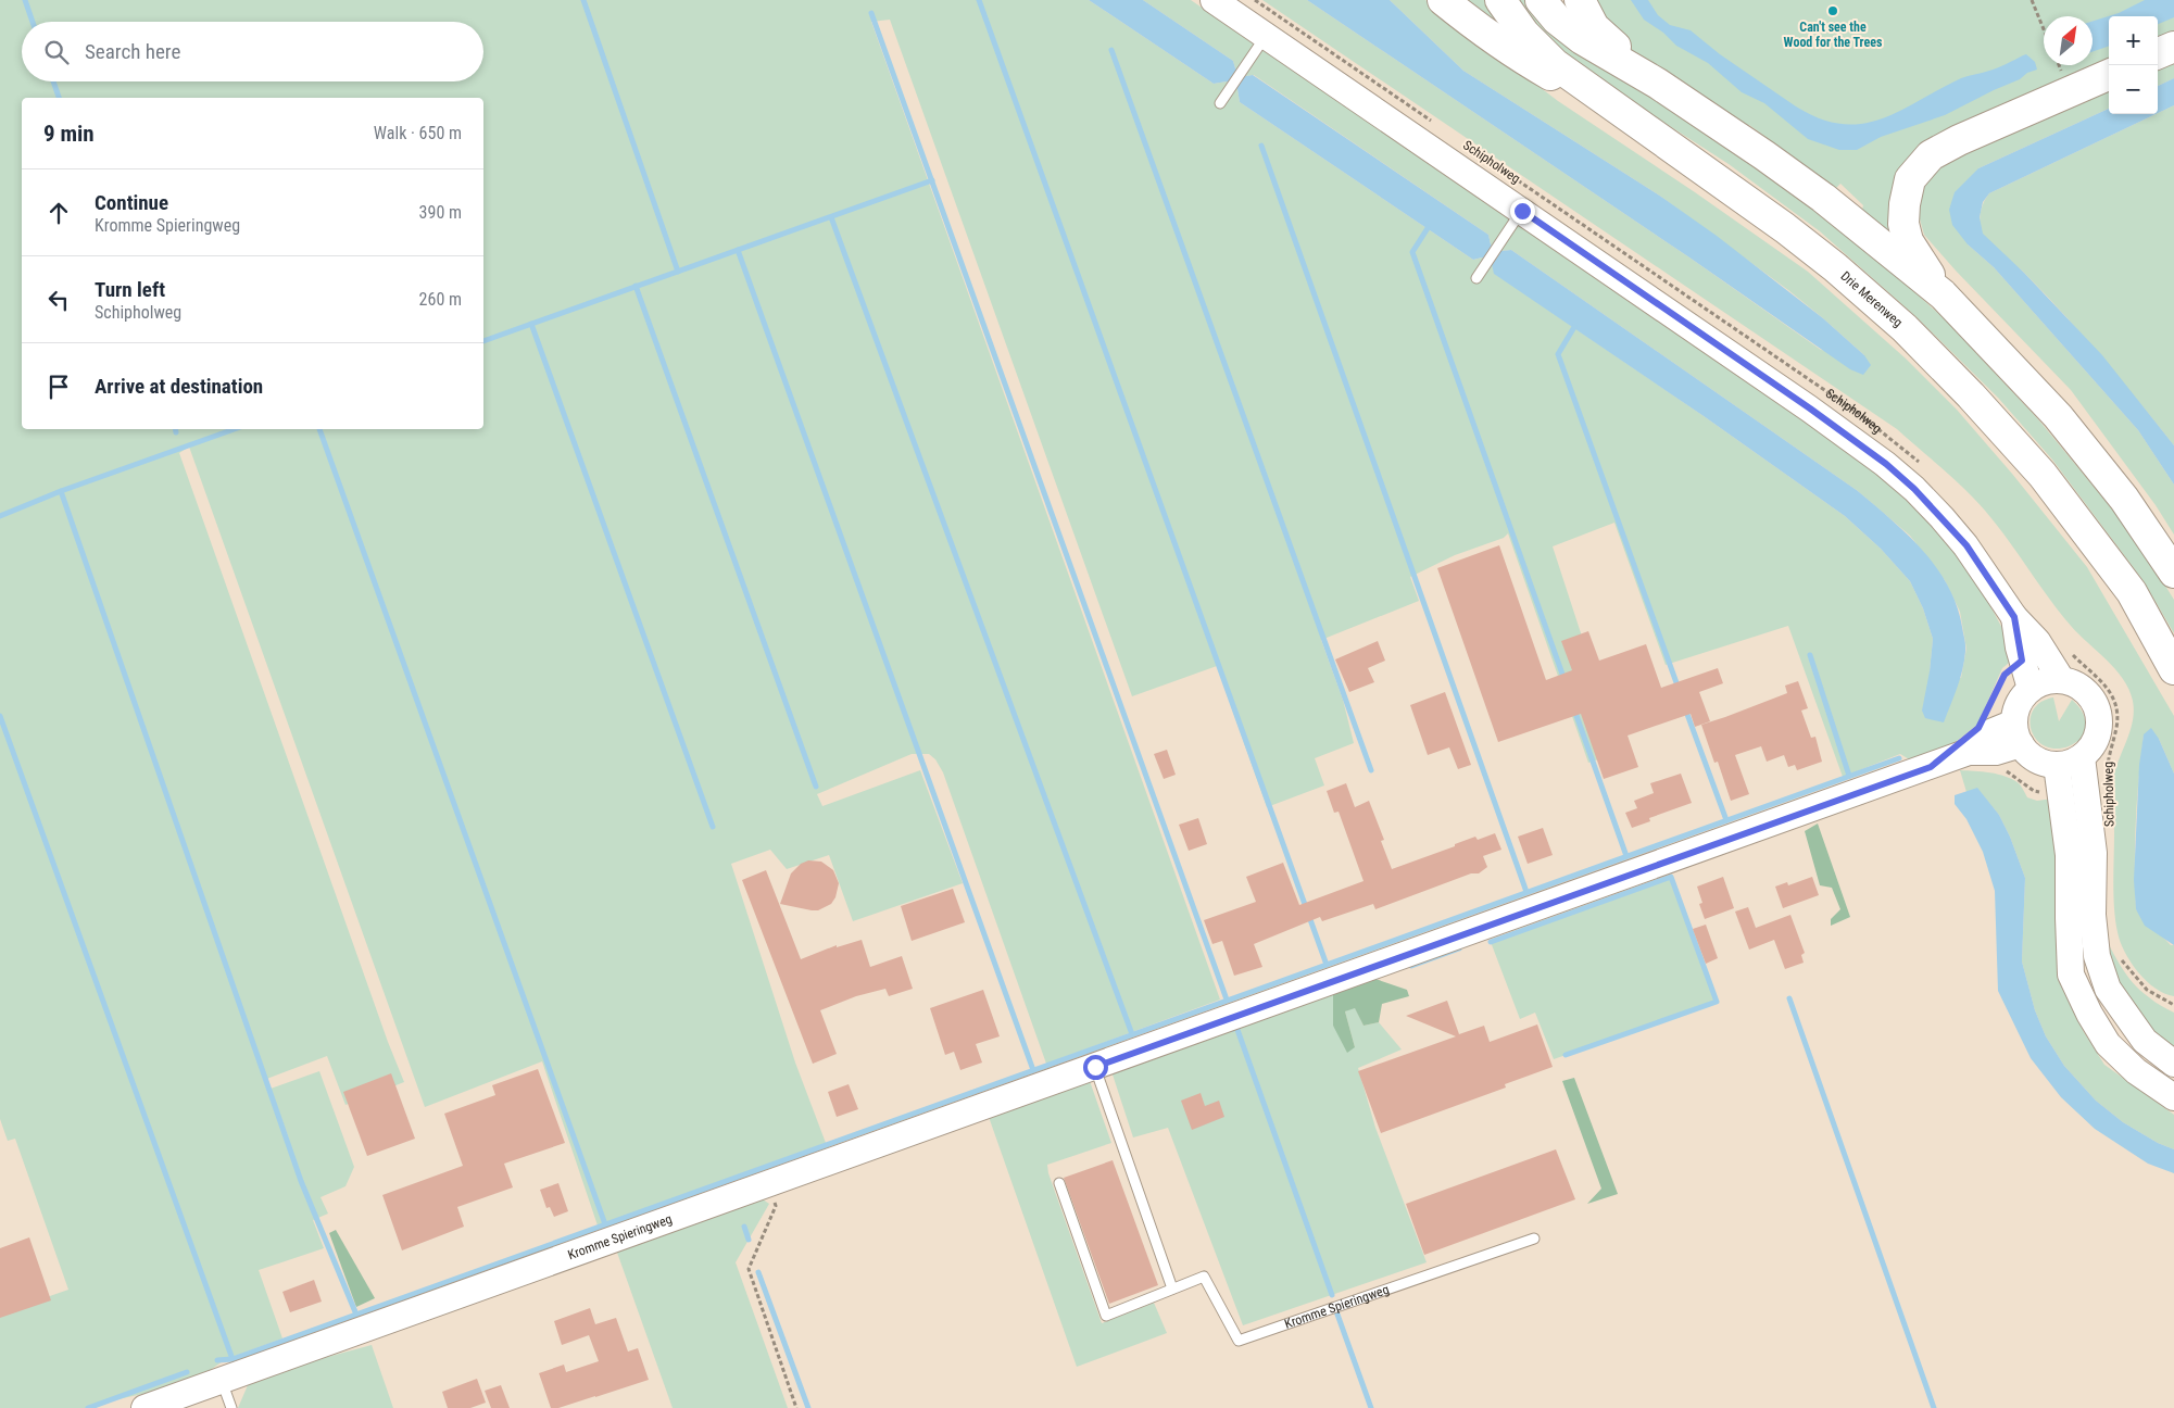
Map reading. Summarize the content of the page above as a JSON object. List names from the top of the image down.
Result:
{
  "streets": {
    "highway": ["Drie Merenweg"],
    "main road": ["Schipholweg", "Kromme Spieringweg"]
  },
  "crossings": [
    ["Schipholweg", "Kromme Spieringweg"]
  ],
  "places": ["Can't see the Wood for the Trees"],
  "north": "top right",
  "page": {
    "map_buttons": ["+", "−"],
    "search": "Search here",
    "heading": ["9 min", "Walk · 650 m"],
    "list": [
      ["Continue", "Kromme Spieringweg", "390 m"],
      ["Turn left", "Schipholweg", "260 m"],
      "Arrive at destination"
    ]
  }
}
